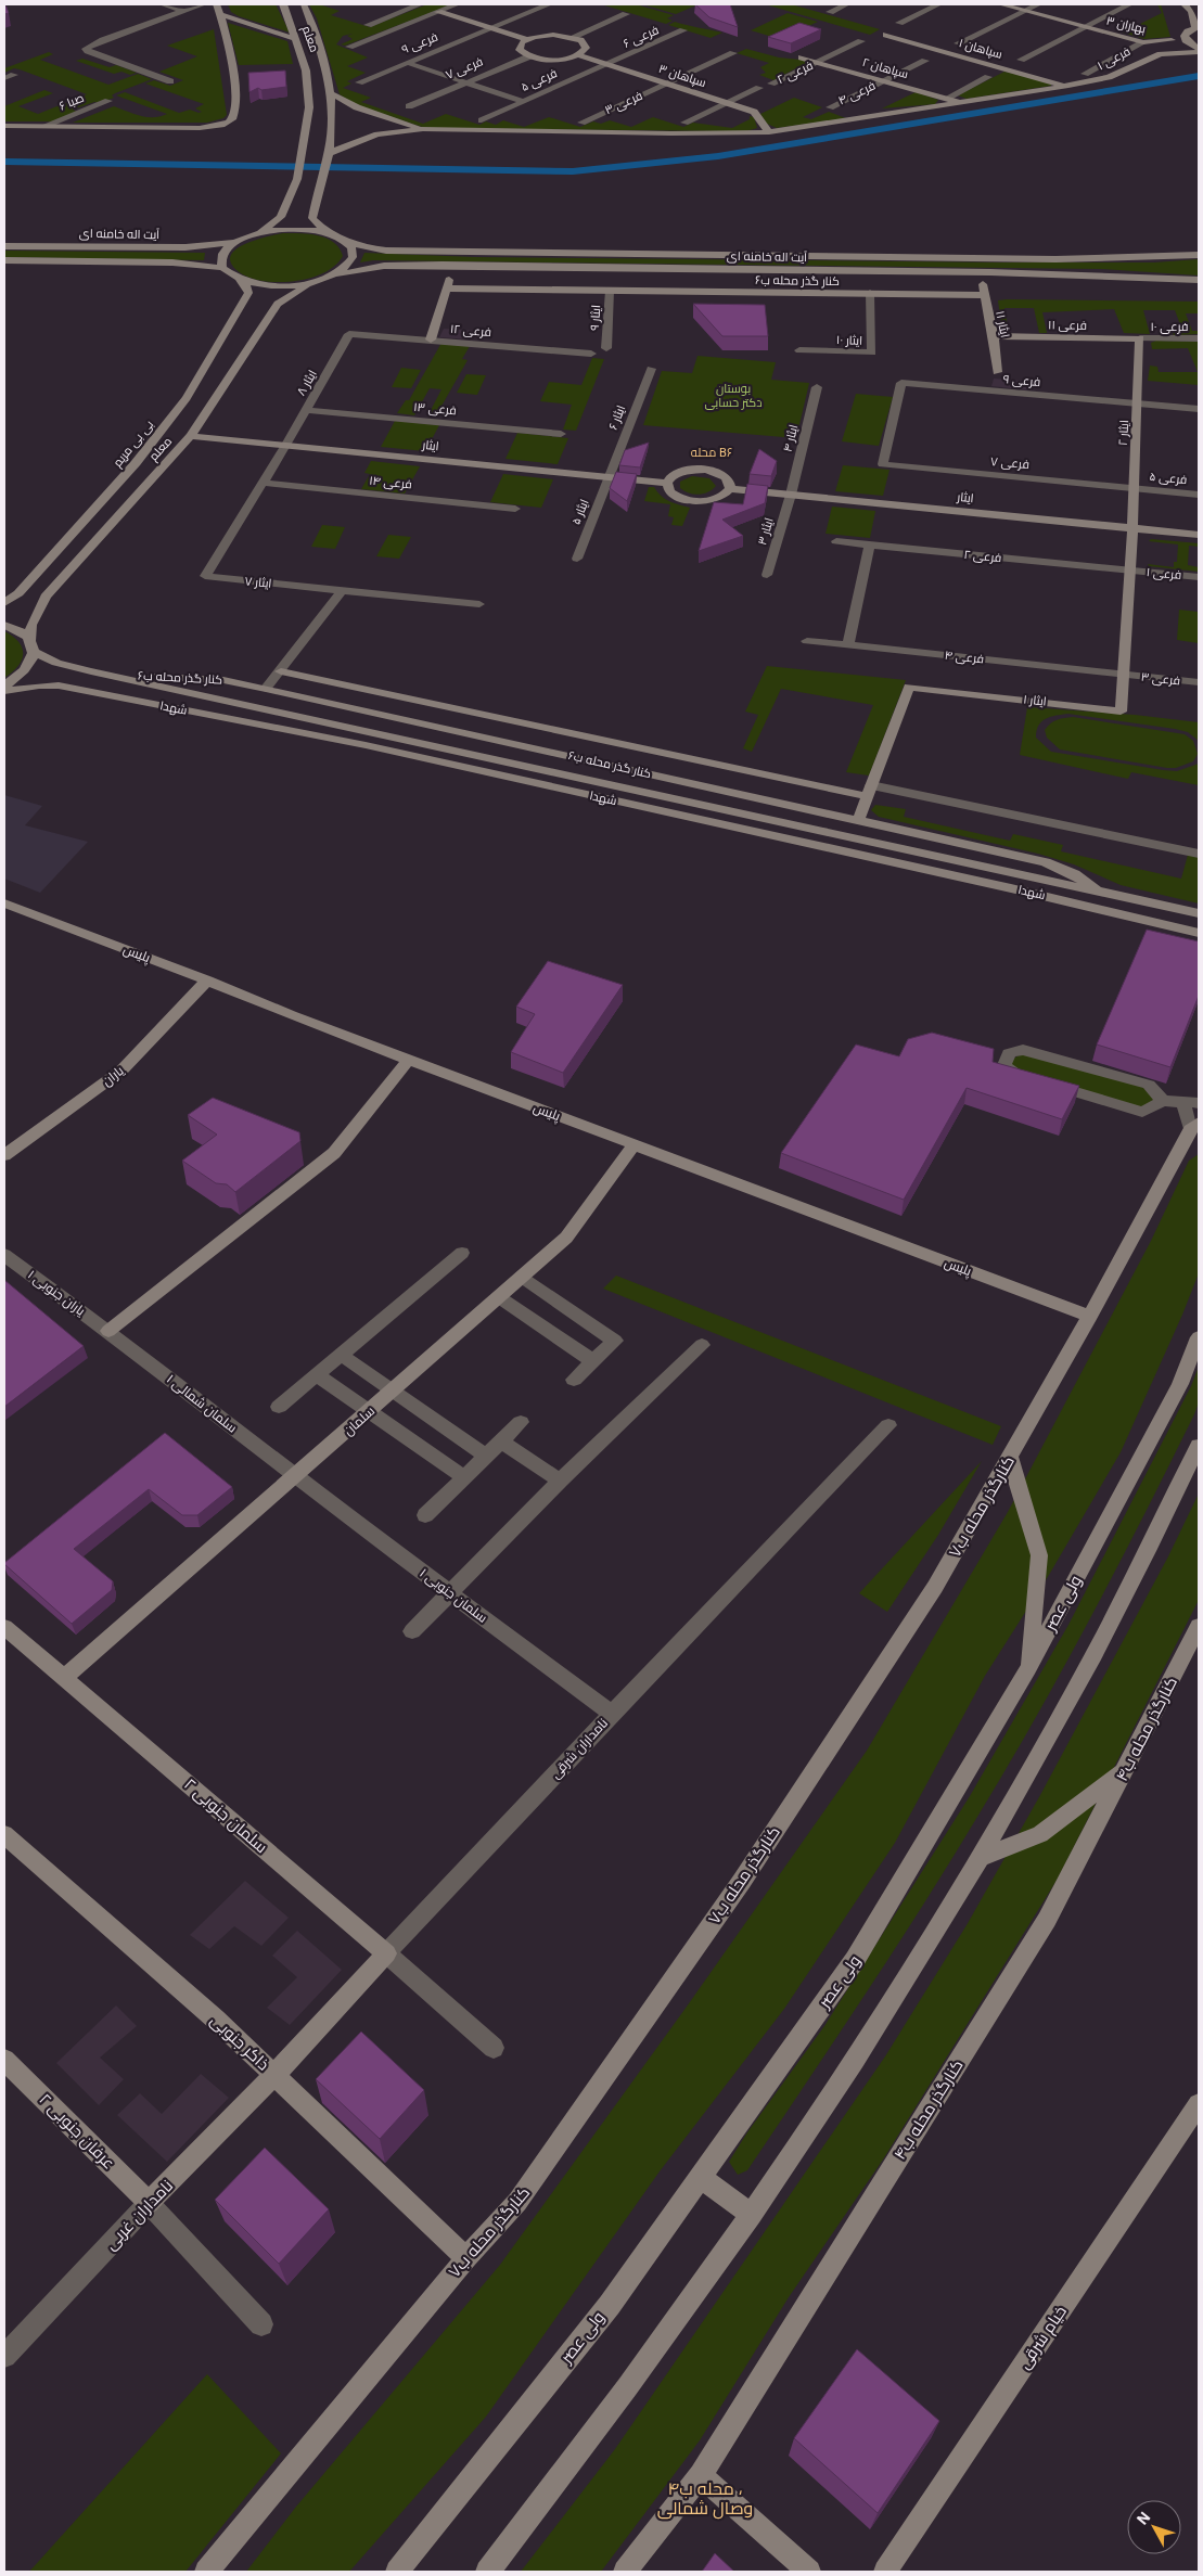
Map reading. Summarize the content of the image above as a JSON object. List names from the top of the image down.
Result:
{
  "streets": {
    "street": [
      "بهاران ۳",
      "فرعی ۶",
      "معلم",
      "فرعی ۹",
      "سپاهان ۱",
      "فرعی ۱",
      "فرعی ۷",
      "سپاهان ۲",
      "فرعی ۲",
      "سپاهان ۳",
      "فرعی ۵",
      "فرعی ۴",
      "صبا ۶",
      "فرعی ۳",
      "آیت اله خامنه ای",
      "کنار گذر محله ب۶",
      "ایثار ۹",
      "ایثار ۱۱",
      "فرعی ۱۱",
      "فرعی ۱۰",
      "فرعی ۱۲",
      "ایثار ۱۰",
      "ایثار ۸",
      "فرعی ۱۳",
      "ایثار ۶",
      "ایثار ۲",
      "ایثار ۴",
      "بی بی مریم",
      "ایثار",
      "فرعی ۱۴",
      "ایثار ۵",
      "ایثار ۳",
      "ایثار ۷",
      "ایثار ۱",
      "شهدا",
      "پلیس",
      "یاران",
      "یاران جنوبی ۱",
      "سلمان شمالی ۱",
      "سلمان",
      "کنارگذر محله ب۷",
      "سلمان جنوبی ۱",
      "ولی عصر",
      "کنارگذر محله ب۴",
      "نامداران شرقی",
      "سلمان جنوبی ۲",
      "ذاکر جنوبی",
      "عرفان جنوبی ۲",
      "نامداران غربی",
      "خیام شرقی"
    ]
  },
  "crossings": [
    ["بهاران ۳", "فرعی ۱"],
    ["فرعی ۶", "سپاهان ۳"],
    ["فرعی ۶", "فرعی ۵"],
    ["معلم", "آیت اله خامنه ای"],
    ["معلم", "ایثار"],
    ["معلم", "شهدا"],
    ["فرعی ۹", "فرعی ۷"],
    ["فرعی ۹", "ایثار ۲"],
    ["فرعی ۱", "فرعی ۲"],
    ["فرعی ۱", "ایثار ۱"],
    ["فرعی ۷", "فرعی ۵"],
    ["فرعی ۷", "ایثار ۲"],
    ["سپاهان ۲", "فرعی ۲"],
    ["سپاهان ۲", "فرعی ۴"],
    ["فرعی ۲", "سپاهان ۳"],
    ["فرعی ۲", "ایثار ۱"],
    ["سپاهان ۳", "فرعی ۵"],
    ["سپاهان ۳", "فرعی ۳"],
    ["فرعی ۵", "ایثار ۲"],
    ["فرعی ۴", "فرعی ۳"],
    ["فرعی ۴", "ایثار ۱"],
    ["فرعی ۳", "ایثار ۱"],
    ["آیت اله خامنه ای", "ایثار ۱۱"],
    ["کنار گذر محله ب۶", "ایثار ۱"],
    ["کنار گذر محله ب۶", "شهدا"],
    ["ایثار ۱۱", "فرعی ۱۱"],
    ["فرعی ۱۱", "فرعی ۱۰"],
    ["فرعی ۱۱", "ایثار ۲"],
    ["فرعی ۱۰", "ایثار ۲"],
    ["فرعی ۱۲", "ایثار ۸"],
    ["ایثار ۸", "فرعی ۱۳"],
    ["ایثار ۸", "ایثار"],
    ["ایثار ۸", "ایثار ۷"],
    ["ایثار ۶", "ایثار"],
    ["ایثار ۶", "ایثار ۵"],
    ["ایثار ۲", "ایثار"],
    ["ایثار ۲", "ایثار ۱"],
    ["ایثار ۴", "ایثار"],
    ["ایثار ۴", "ایثار ۳"],
    ["ایثار", "ایثار ۵"],
    ["ایثار", "ایثار ۳"],
    ["ایثار", "ایثار ۷"],
    ["ایثار", "ایثار ۱"],
    ["فرعی ۱۴", "ایثار ۷"],
    ["پلیس", "یاران"],
    ["پلیس", "سلمان"],
    ["پلیس", "کنارگذر محله ب۷"],
    ["یاران جنوبی ۱", "سلمان شمالی ۱"],
    ["سلمان شمالی ۱", "سلمان"],
    ["سلمان شمالی ۱", "سلمان جنوبی ۱"],
    ["سلمان", "سلمان جنوبی ۱"],
    ["سلمان", "سلمان جنوبی ۲"],
    ["کنارگذر محله ب۷", "ذاکر جنوبی"],
    ["سلمان جنوبی ۱", "نامداران شرقی"],
    ["نامداران شرقی", "سلمان جنوبی ۲"],
    ["نامداران شرقی", "ذاکر جنوبی"],
    ["نامداران شرقی", "نامداران غربی"],
    ["ذاکر جنوبی", "نامداران غربی"],
    ["عرفان جنوبی ۲", "نامداران غربی"]
  ],
  "districts": ["محله B۶", "محله ب۴ ، وصال شمالی"],
  "parks": ["بوستان دکتر حسابی"],
  "north": "top left"
}
